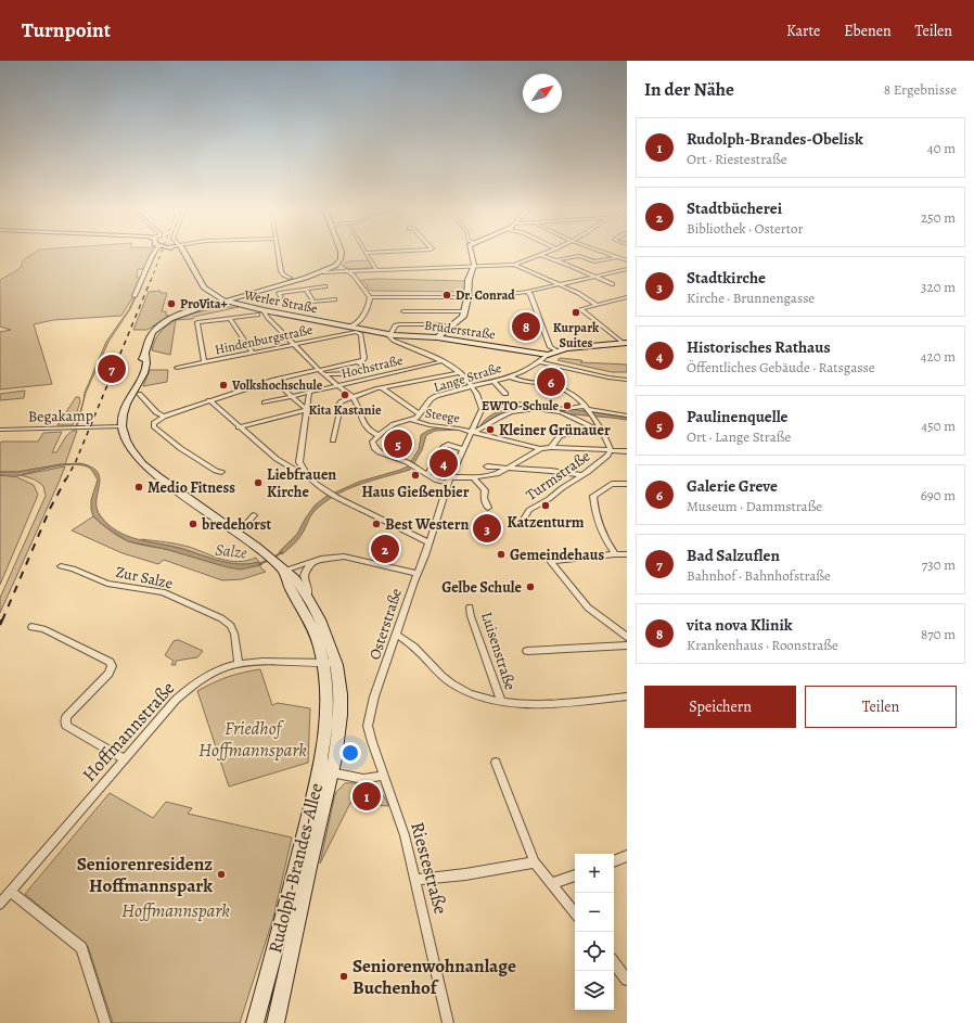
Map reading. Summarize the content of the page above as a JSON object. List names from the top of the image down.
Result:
{
  "streets": {
    "main road": ["Werler Straße", "Brüderstraße", "Rudolph-Brandes-Allee"],
    "street": [
      "Hindenburgstraße",
      "Hochstraße",
      "Lange Straße",
      "Begakamp",
      "Steege",
      "Turmstraße",
      "Zur Salze",
      "Osterstraße",
      "Luisenstraße",
      "Hoffmannstraße",
      "Riestestraße"
    ]
  },
  "crossings": [
    ["Werler Straße", "Brüderstraße"],
    ["Werler Straße", "Hindenburgstraße"],
    ["Lange Straße", "Steege"],
    ["Steege", "Osterstraße"],
    ["Zur Salze", "Hoffmannstraße"],
    ["Osterstraße", "Riestestraße"],
    ["Hoffmannstraße", "Rudolph-Brandes-Allee"]
  ],
  "water": ["Salze"],
  "parks": ["Friedhof Hoffmannspark", "Hoffmannspark"],
  "places": [
    "Dr. Conrad",
    "ProVita+",
    "Kurpark Suites",
    "Volkshochschule",
    "Kita Kastanie",
    "EWTO-Schule",
    "Kleiner Grünauer",
    "Haus Gießenbier",
    "Liebfrauen Kirche",
    "Medio Fitness",
    "Katzenturm",
    "bredehorst",
    "Best Western",
    "Gemeindehaus",
    "Gelbe Schule",
    "Seniorenresidenz Hoffmannspark",
    "Seniorenwohnanlage Buchenhof"
  ],
  "north": "top right",
  "page": {
    "header": "Turnpoint",
    "nav": ["Karte", "Ebenen", "Teilen"],
    "heading": ["In der Nähe", "8 Ergebnisse"],
    "list": [
      {
        "mark": "1",
        "name": "Rudolph-Brandes-Obelisk",
        "note": "Ort · Riestestraße",
        "value": "40 m"
      },
      {
        "mark": "2",
        "name": "Stadtbücherei",
        "note": "Bibliothek · Ostertor",
        "value": "250 m"
      },
      {
        "mark": "3",
        "name": "Stadtkirche",
        "note": "Kirche · Brunnengasse",
        "value": "320 m"
      },
      {
        "mark": "4",
        "name": "Historisches Rathaus",
        "note": "Öffentliches Gebäude · Ratsgasse",
        "value": "420 m"
      },
      {
        "mark": "5",
        "name": "Paulinenquelle",
        "note": "Ort · Lange Straße",
        "value": "450 m"
      },
      {
        "mark": "6",
        "name": "Galerie Greve",
        "note": "Museum · Dammstraße",
        "value": "690 m"
      },
      {
        "mark": "7",
        "name": "Bad Salzuflen",
        "note": "Bahnhof · Bahnhofstraße",
        "value": "730 m"
      },
      {
        "mark": "8",
        "name": "vita nova Klinik",
        "note": "Krankenhaus · Roonstraße",
        "value": "870 m"
      }
    ],
    "pins": [
      "8",
      "7",
      "6",
      "5",
      "4",
      "3",
      "2",
      "1"
    ],
    "buttons": ["Speichern", "Teilen"],
    "map_buttons": ["+", "−"]
  }
}
